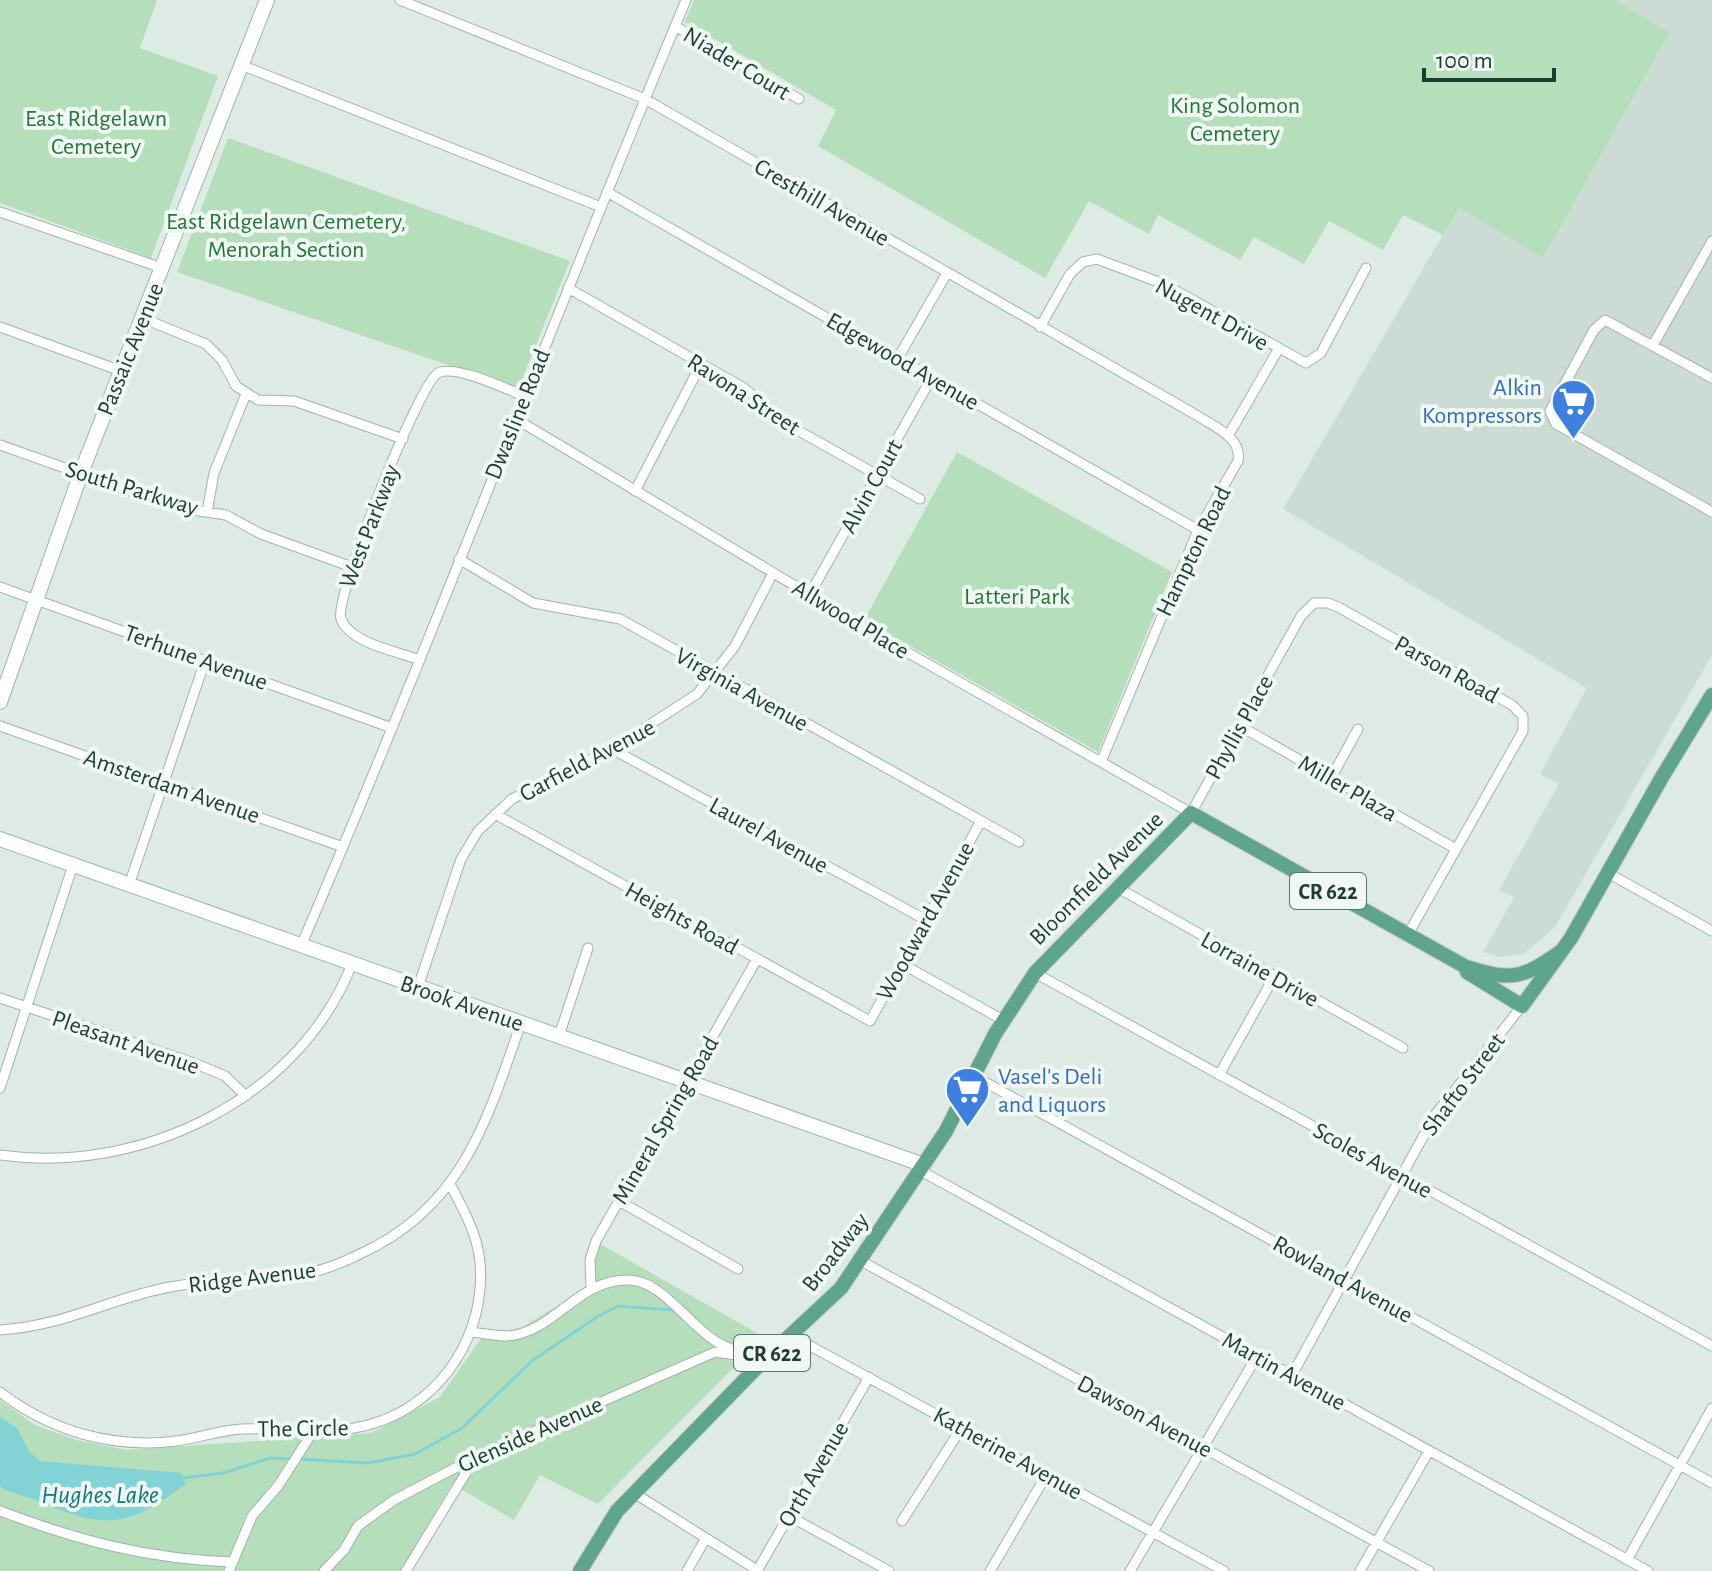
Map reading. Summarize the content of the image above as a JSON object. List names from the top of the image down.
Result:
{
  "streets": {
    "main road": [
      "Passaic Avenue",
      "Bloomfield Avenue",
      "CR 622",
      "Brook Avenue",
      "Broadway"
    ],
    "street": [
      "Niader Court",
      "Cresthill Avenue",
      "Nugent Drive",
      "Edgewood Avenue",
      "Ravona Street",
      "Dwasline Road",
      "Alvin Court",
      "South Parkway",
      "West Parkway",
      "Hampton Road",
      "Allwood Place",
      "Terhune Avenue",
      "Parson Road",
      "Virginia Avenue",
      "Phyllis Place",
      "Garfield Avenue",
      "Amsterdam Avenue",
      "Miller Plaza",
      "Laurel Avenue",
      "Heights Road",
      "Woodward Avenue",
      "Lorraine Drive",
      "Pleasant Avenue",
      "Shafto Street",
      "Mineral Spring Road",
      "Scoles Avenue",
      "Ridge Avenue",
      "Rowland Avenue",
      "Martin Avenue",
      "Dawson Avenue",
      "The Circle",
      "Glenside Avenue",
      "Katherine Avenue",
      "Orth Avenue"
    ]
  },
  "crossings": [
    ["Niader Court", "Dwasline Road"],
    ["Cresthill Avenue", "Nugent Drive"],
    ["Cresthill Avenue", "Dwasline Road"],
    ["Cresthill Avenue", "Hampton Road"],
    ["Passaic Avenue", "South Parkway"],
    ["Passaic Avenue", "Terhune Avenue"],
    ["Edgewood Avenue", "Dwasline Road"],
    ["Edgewood Avenue", "Alvin Court"],
    ["Edgewood Avenue", "Hampton Road"],
    ["Ravona Street", "Dwasline Road"],
    ["Ravona Street", "Alvin Court"],
    ["Dwasline Road", "West Parkway"],
    ["Dwasline Road", "Allwood Place"],
    ["Dwasline Road", "Terhune Avenue"],
    ["Dwasline Road", "Virginia Avenue"],
    ["Dwasline Road", "Amsterdam Avenue"],
    ["Dwasline Road", "Brook Avenue"],
    ["Alvin Court", "Allwood Place"],
    ["South Parkway", "West Parkway"],
    ["Hampton Road", "Allwood Place"],
    ["Allwood Place", "Phyllis Place"],
    ["Allwood Place", "Garfield Avenue"],
    ["Allwood Place", "Bloomfield Avenue"],
    ["Parson Road", "Phyllis Place"],
    ["Parson Road", "Miller Plaza"],
    ["Parson Road", "Bloomfield Avenue"],
    ["Virginia Avenue", "Garfield Avenue"],
    ["Virginia Avenue", "Woodward Avenue"],
    ["Phyllis Place", "Miller Plaza"],
    ["Phyllis Place", "Bloomfield Avenue"],
    ["Garfield Avenue", "Laurel Avenue"],
    ["Garfield Avenue", "Heights Road"],
    ["Garfield Avenue", "Brook Avenue"],
    ["Laurel Avenue", "Woodward Avenue"],
    ["Bloomfield Avenue", "Lorraine Drive"],
    ["Bloomfield Avenue", "Shafto Street"],
    ["Bloomfield Avenue", "Scoles Avenue"],
    ["Bloomfield Avenue", "Broadway"],
    ["Bloomfield Avenue", "Rowland Avenue"],
    ["Heights Road", "Woodward Avenue"],
    ["Heights Road", "Mineral Spring Road"],
    ["Brook Avenue", "Mineral Spring Road"],
    ["Brook Avenue", "Broadway"],
    ["Brook Avenue", "Ridge Avenue"],
    ["Brook Avenue", "Martin Avenue"],
    ["Shafto Street", "Scoles Avenue"],
    ["Shafto Street", "Rowland Avenue"],
    ["Shafto Street", "Martin Avenue"],
    ["Broadway", "Martin Avenue"],
    ["Broadway", "Dawson Avenue"],
    ["Broadway", "Glenside Avenue"],
    ["Broadway", "Katherine Avenue"],
    ["Ridge Avenue", "The Circle"],
    ["Katherine Avenue", "Orth Avenue"]
  ],
  "water": ["Hughes Lake"],
  "parks": [
    "King Solomon Cemetery",
    "East Ridgelawn Cemetery",
    "East Ridgelawn Cemetery, Menorah Section",
    "Latteri Park"
  ],
  "places": {
    "supermarket": ["Alkin Kompressors", "Vasel's Deli and Liquors"]
  },
  "scale_bar": "100 m"
}
